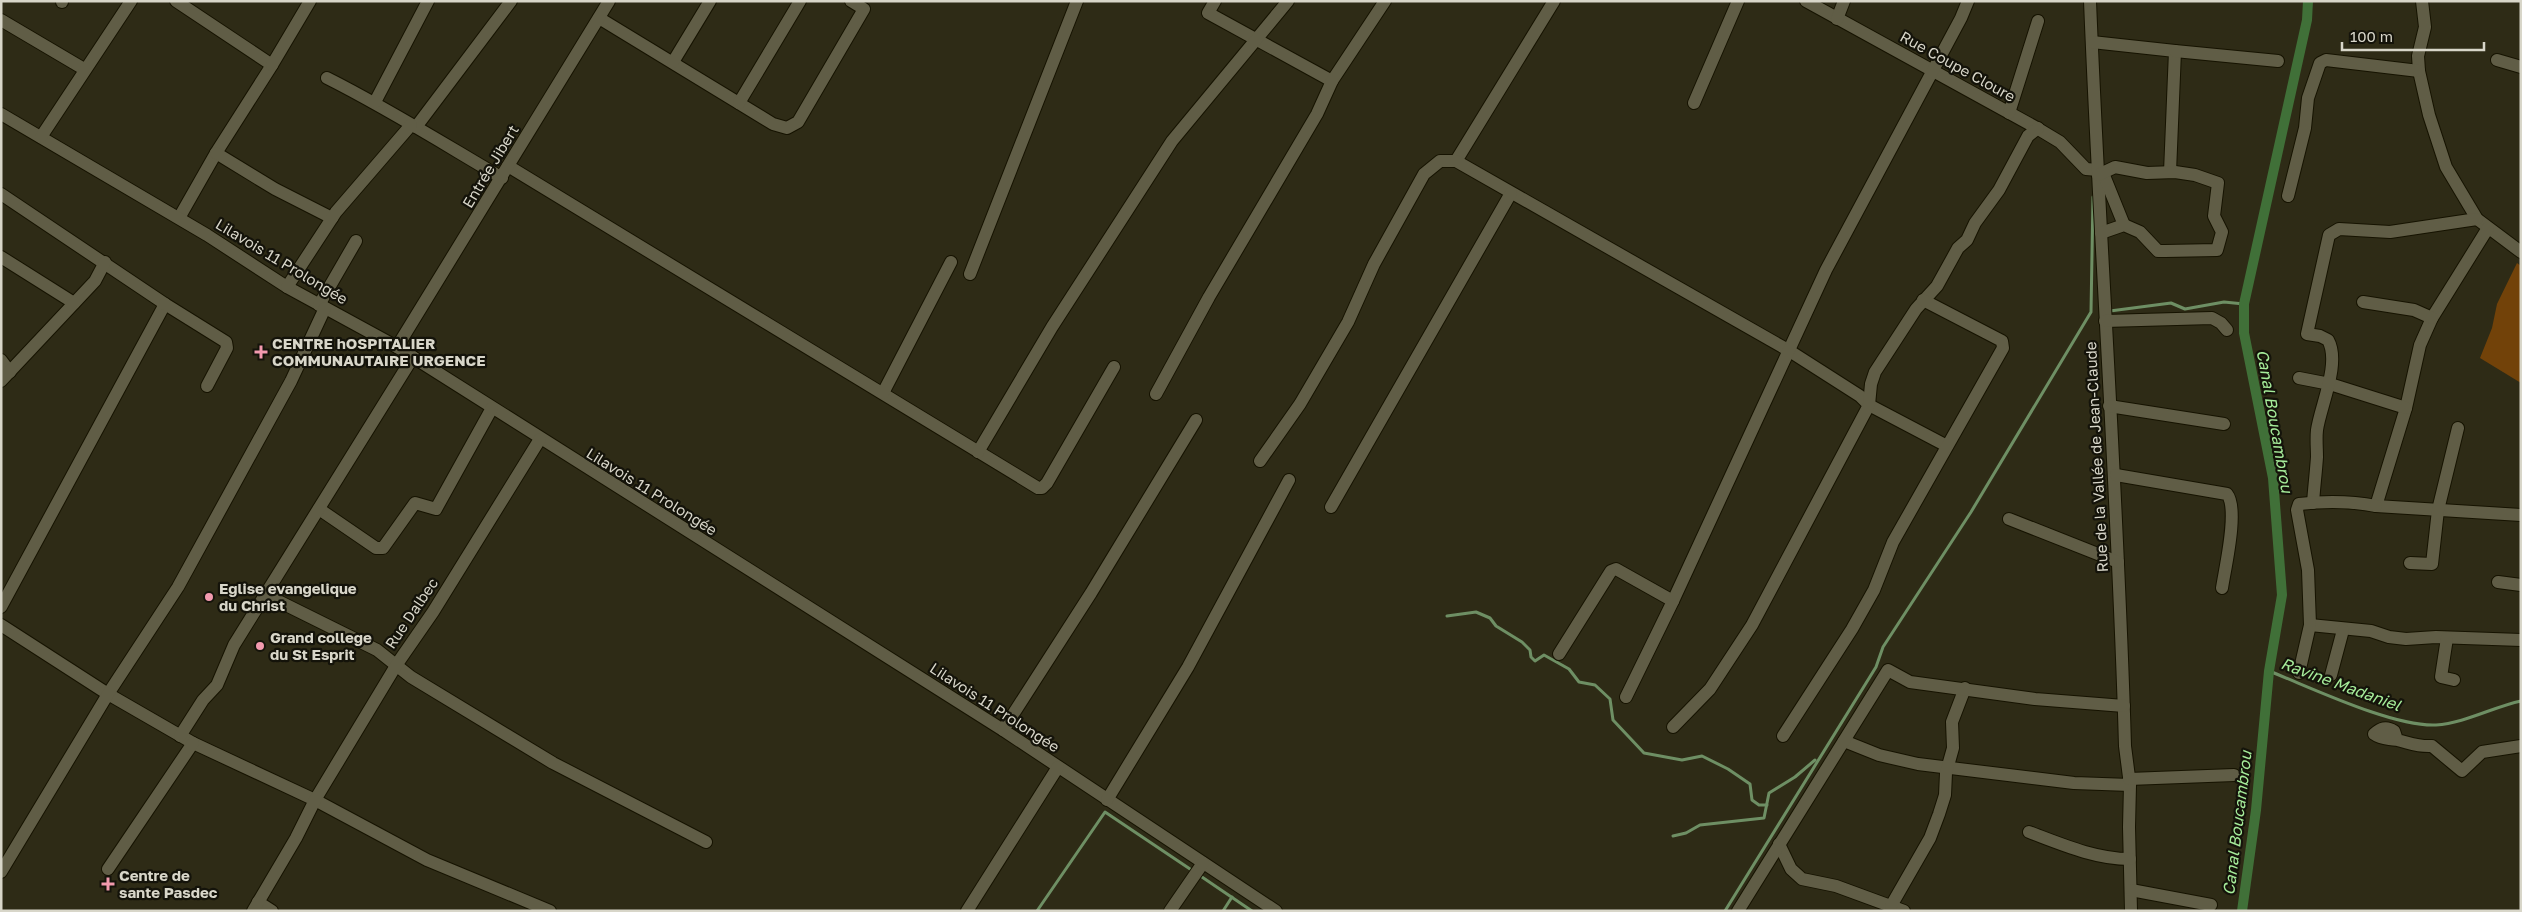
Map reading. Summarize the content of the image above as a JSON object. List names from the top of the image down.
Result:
{
  "streets": {
    "street": [
      "Rue Coupe Cloure",
      "Entrée Jibert",
      "Lilavois 11 Prolongée",
      "Rue de la Vallée de Jean-Claude",
      "Rue Dalbec"
    ]
  },
  "crossings": [
    ["Rue Coupe Cloure", "Rue de la Vallée de Jean-Claude"],
    ["Entrée Jibert", "Lilavois 11 Prolongée"],
    ["Lilavois 11 Prolongée", "Rue Dalbec"]
  ],
  "water": ["Canal Boucambrou", "Ravine Madaniel"],
  "places": {
    "health": ["CENTRE hOSPITALIER COMMUNAUTAIRE URGENCE", "Centre de sante Pasdec"],
    "other": ["Eglise evangelique du Christ", "Grand college du St Esprit"]
  },
  "scale_bar": "100 m"
}
